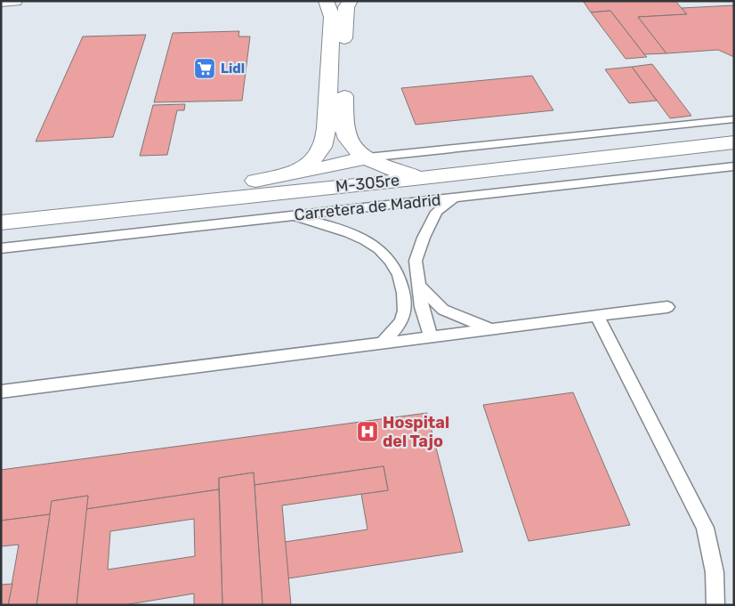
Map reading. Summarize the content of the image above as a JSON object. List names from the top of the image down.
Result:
{
  "streets": {
    "main road": ["M-305re"],
    "lane": ["Carretera de Madrid"]
  },
  "places": {
    "supermarket": ["Lidl"],
    "hospital": ["Hospital del Tajo"]
  }
}
